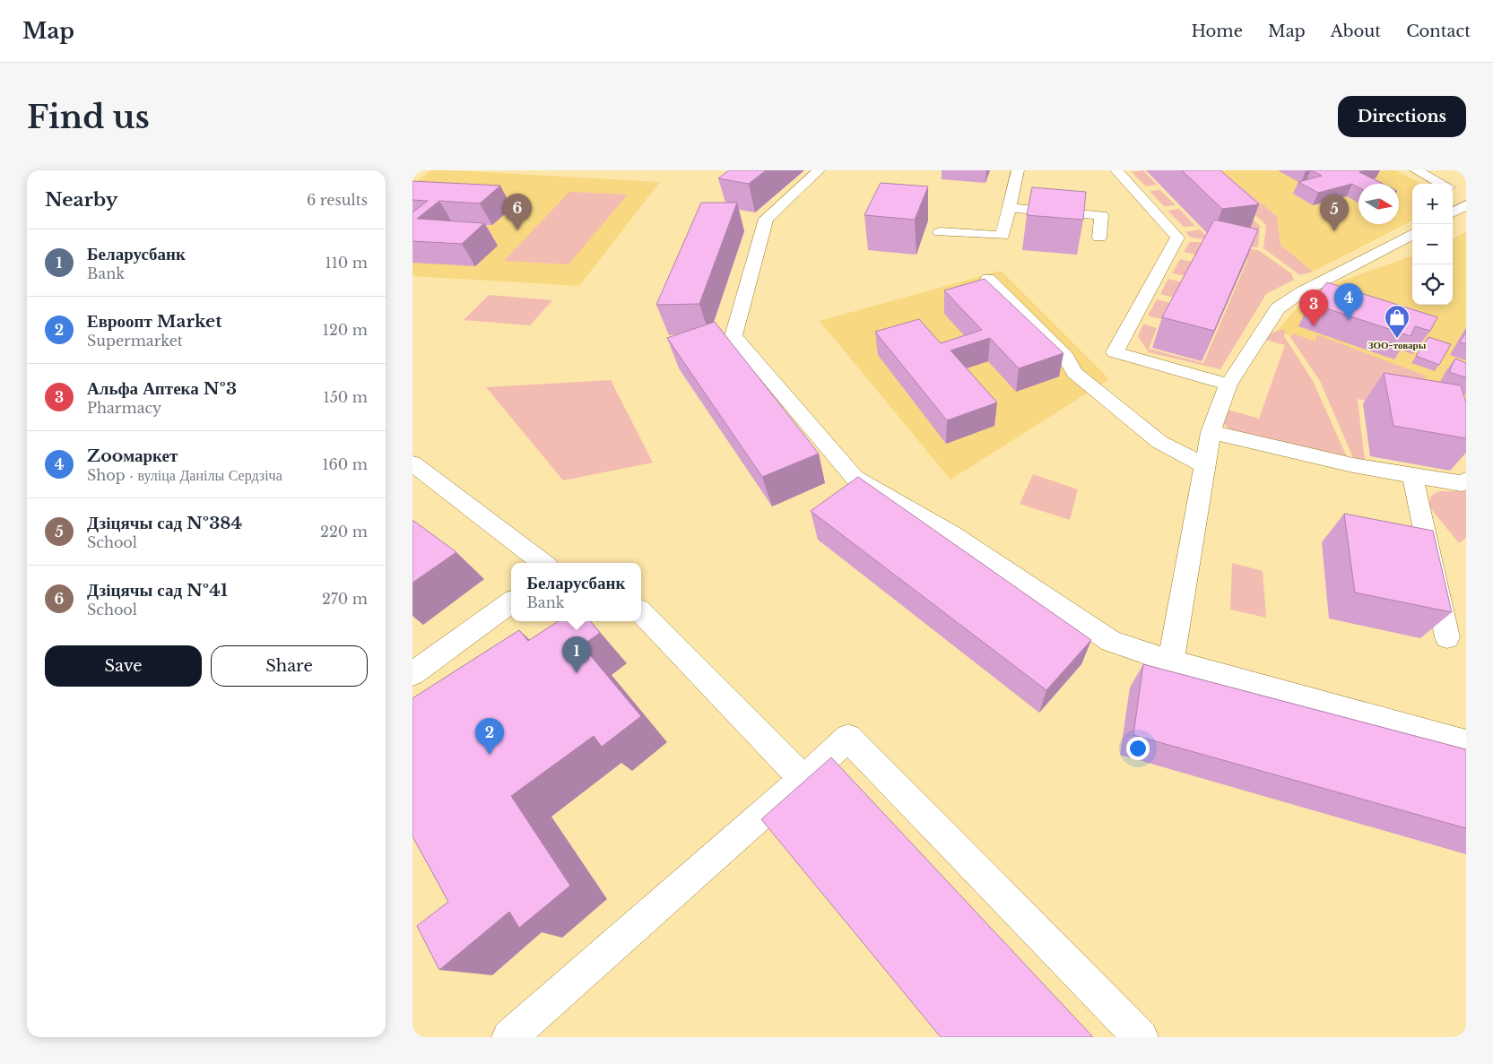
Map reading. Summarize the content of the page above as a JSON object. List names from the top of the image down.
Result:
{
  "places": {
    "shop": ["ЗОО-товары"]
  },
  "north": "right",
  "page": {
    "header": "Map",
    "nav": [
      "Home",
      "Map",
      "About",
      "Contact"
    ],
    "buttons": [
      "Directions",
      ["Save", "Share"]
    ],
    "title": "Find us",
    "heading": ["Nearby", "6 results"],
    "map_buttons": ["+", "−"],
    "pins": [
      "6",
      "5",
      "4",
      "3",
      "1",
      "2"
    ],
    "list": [
      {
        "mark": "1",
        "name": "Беларусбанк",
        "note": "Bank",
        "value": "110 m"
      },
      {
        "mark": "2",
        "name": "Евроопт Market",
        "note": "Supermarket",
        "value": "120 m"
      },
      {
        "mark": "3",
        "name": "Альфа Аптека №3",
        "note": "Pharmacy",
        "value": "150 m"
      },
      {
        "mark": "4",
        "name": "Zooмаркет",
        "note": "Shop · вуліца Данілы Сердзіча",
        "value": "160 m"
      },
      {
        "mark": "5",
        "name": "Дзіцячы сад №384",
        "note": "School",
        "value": "220 m"
      },
      {
        "mark": "6",
        "name": "Дзіцячы сад №41",
        "note": "School",
        "value": "270 m"
      }
    ],
    "popup": ["Беларусбанк", "Bank"]
  }
}
